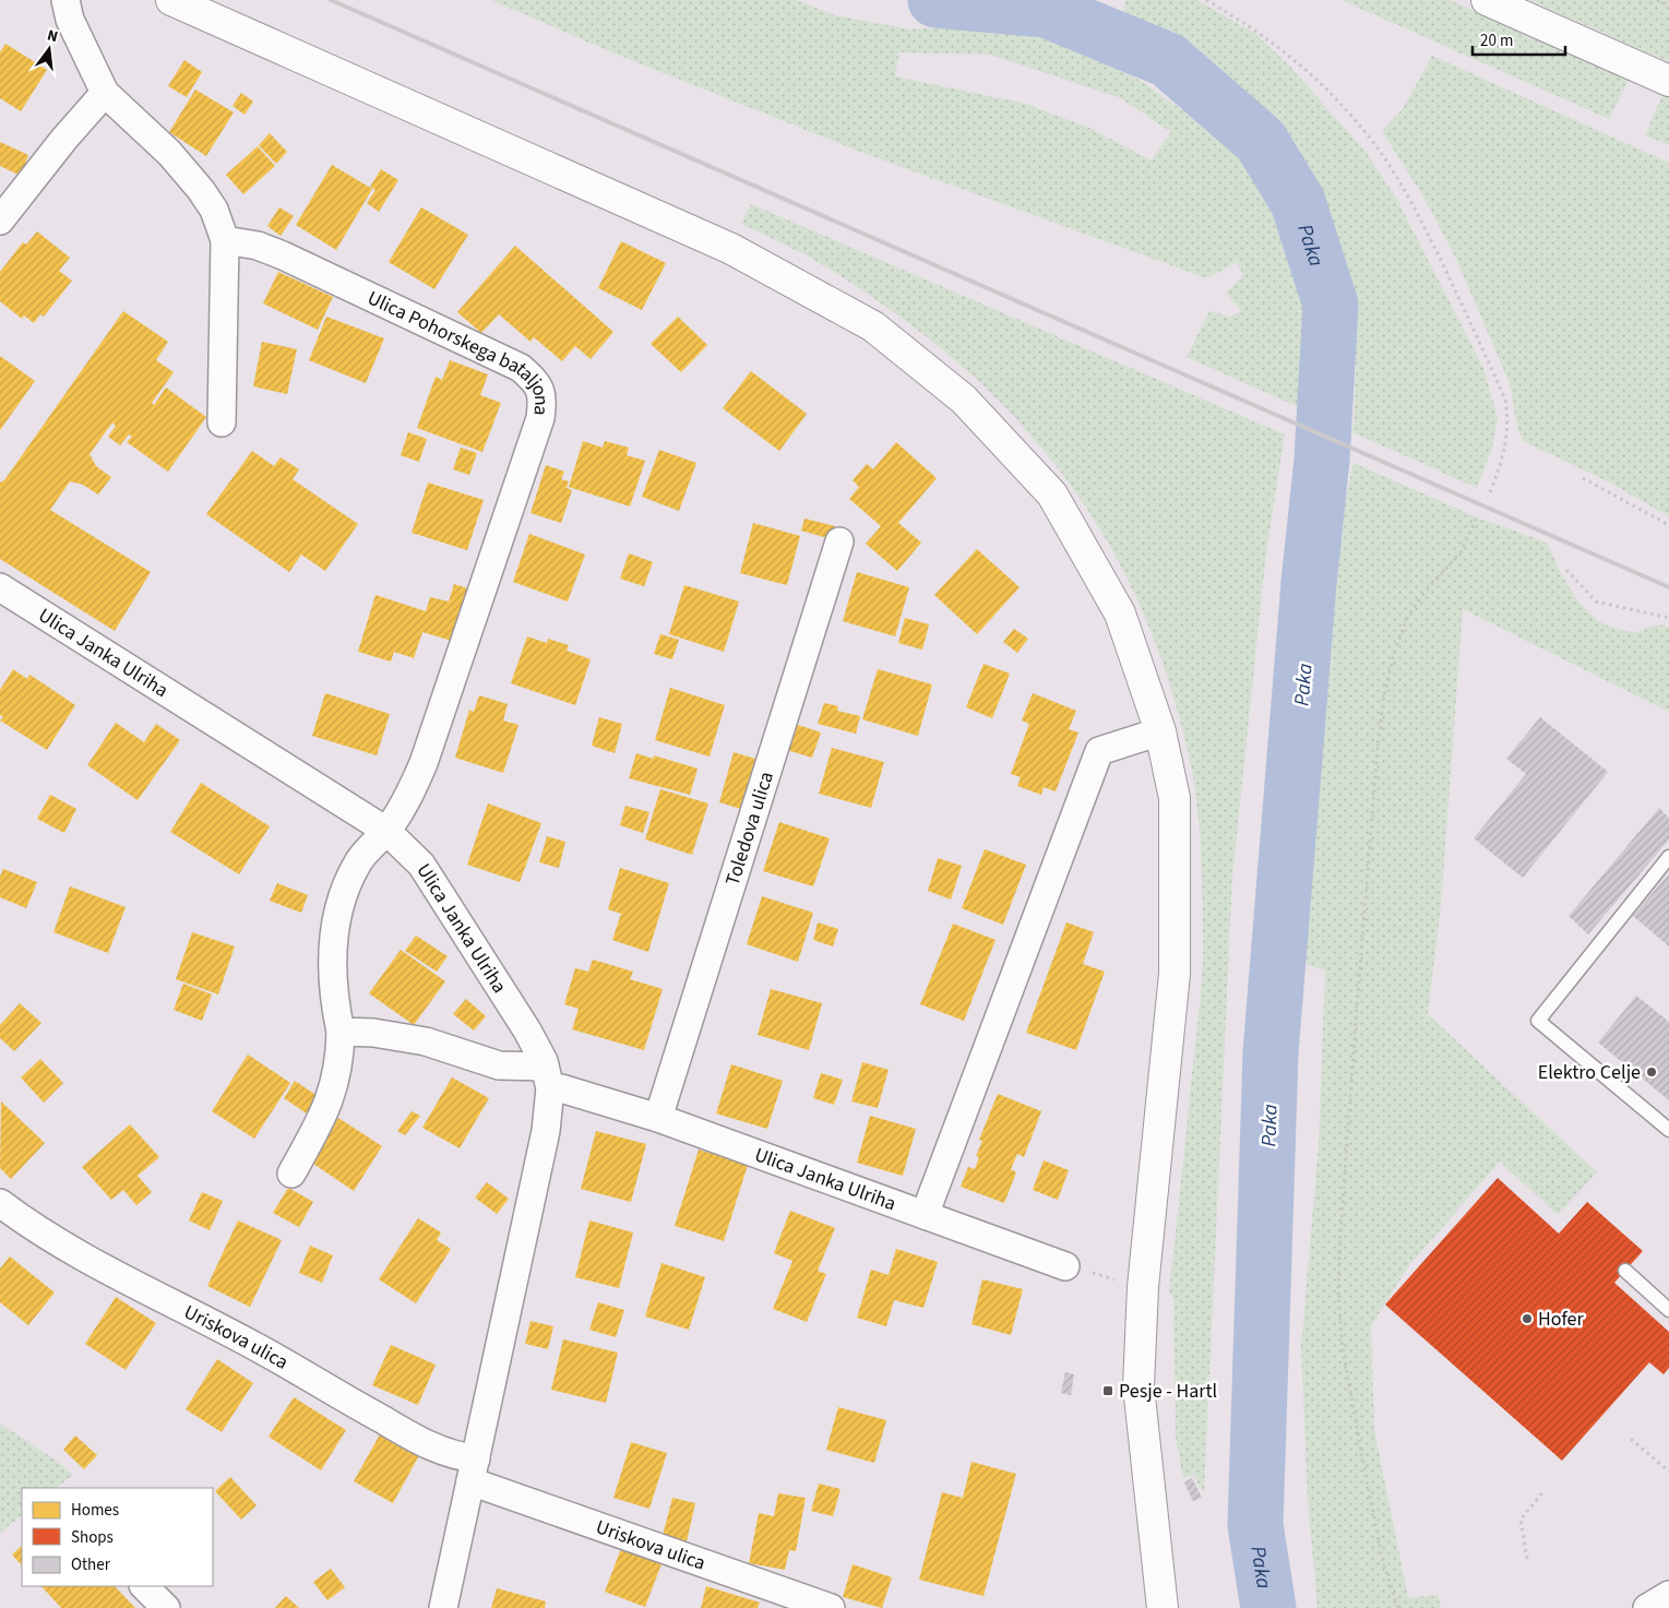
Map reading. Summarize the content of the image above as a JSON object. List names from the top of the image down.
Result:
{
  "streets": {
    "street": [
      "Ulica Pohorskega bataljona",
      "Ulica Janka Ulriha",
      "Toledova ulica",
      "Uriskova ulica"
    ]
  },
  "crossings": [
    ["Ulica Pohorskega bataljona", "Ulica Janka Ulriha"],
    ["Ulica Janka Ulriha", "Toledova ulica"]
  ],
  "water": ["Paka"],
  "places": {
    "other": ["Elektro Celje", "Hofer"],
    "transit": ["Pesje - Hartl"]
  },
  "legend": ["Homes", "Shops", "Other"],
  "scale_bar": "20 m",
  "north": "top"
}
